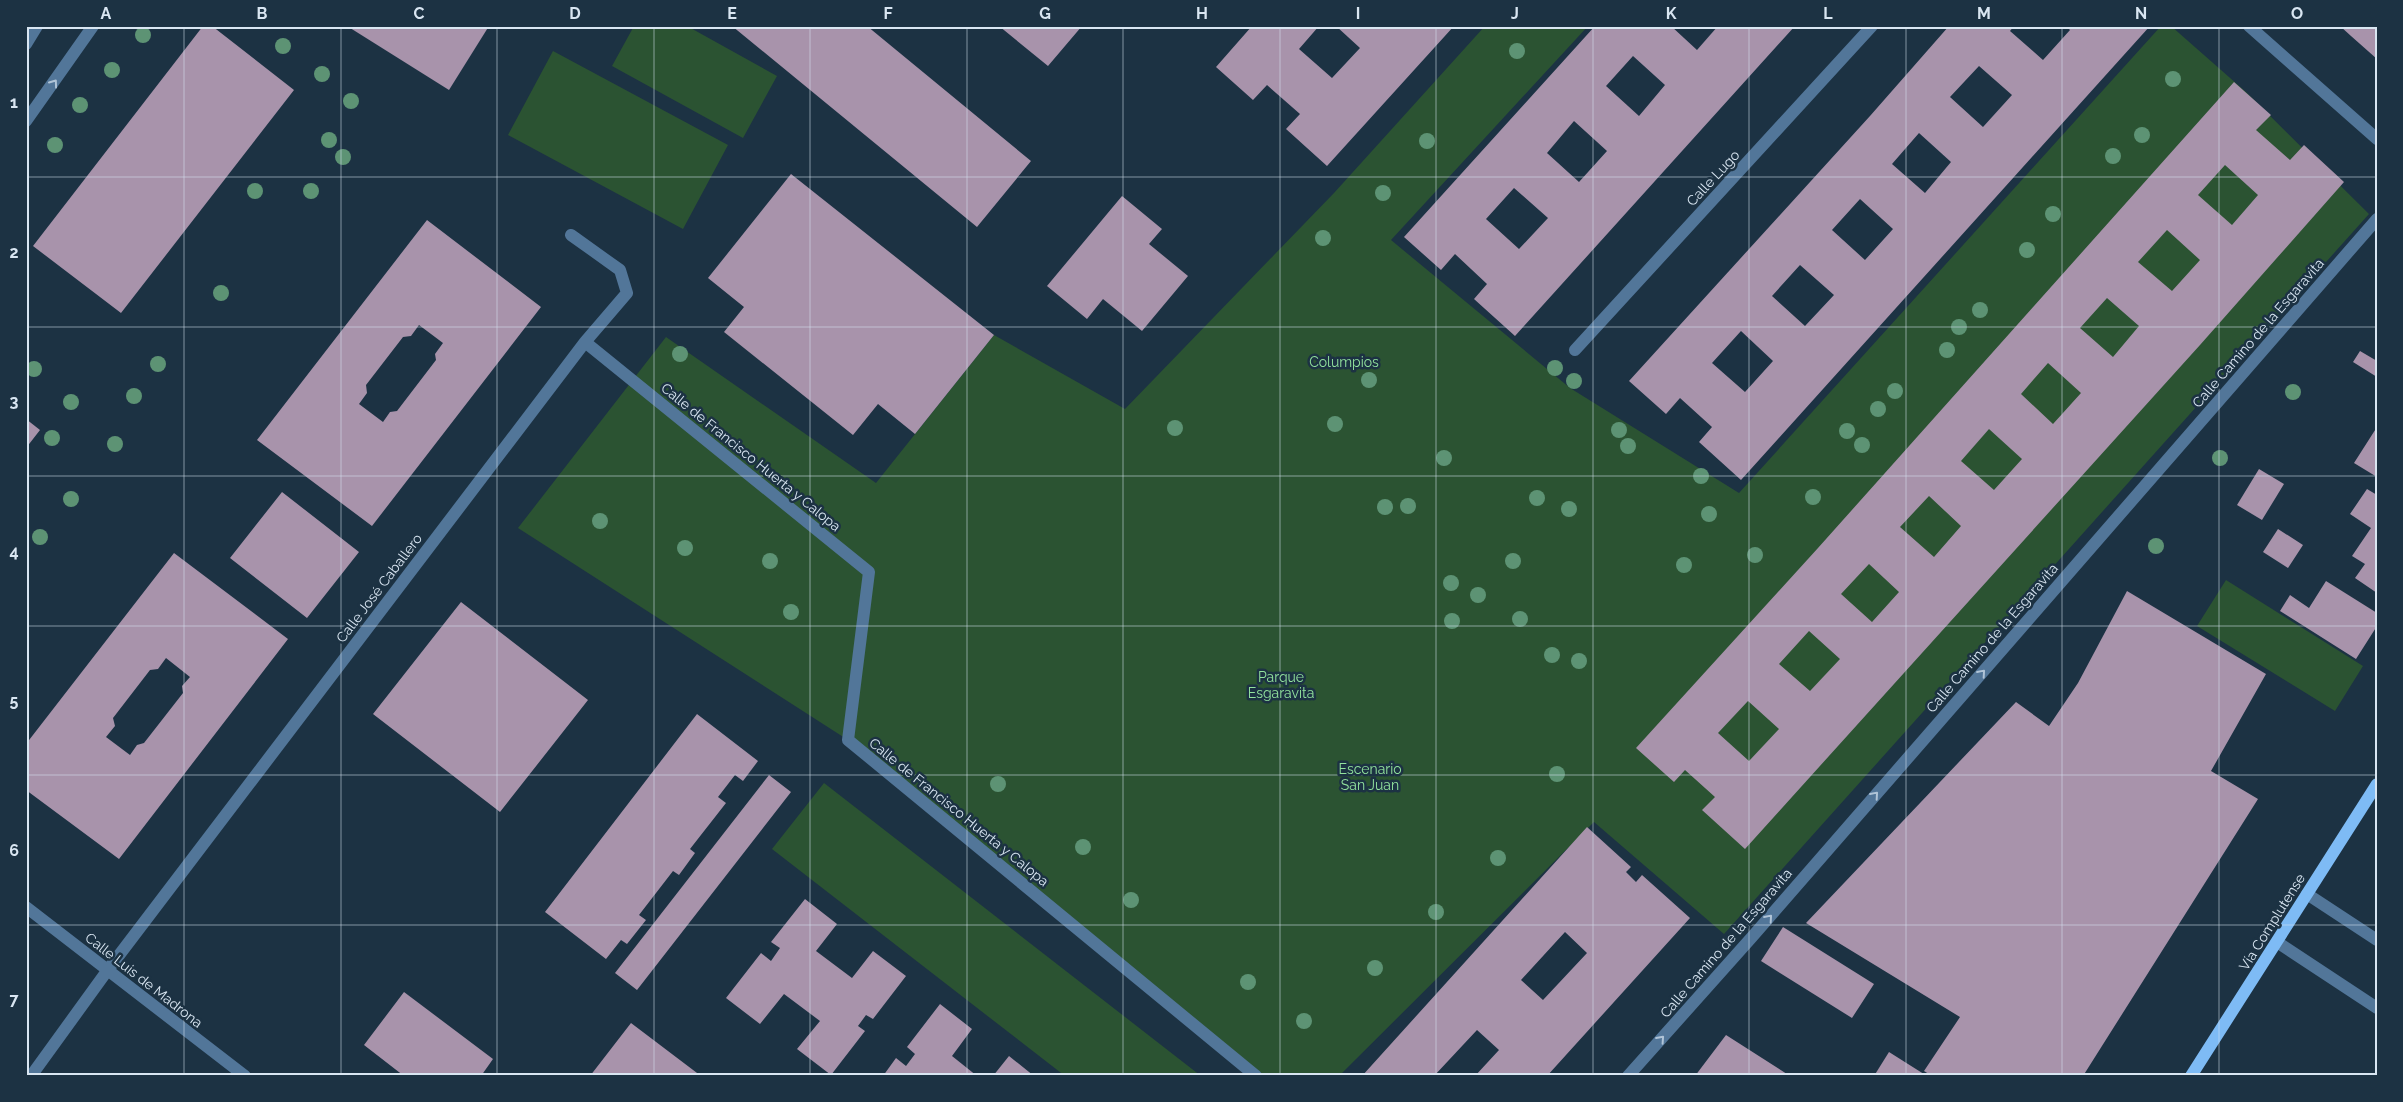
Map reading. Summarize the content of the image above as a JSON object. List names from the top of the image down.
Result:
{
  "streets": {
    "main road": ["Vía Complutense"],
    "street": [
      "Calle Lugo",
      "Calle Camino de la Esgaravita",
      "Calle de Francisco Huerta y Calopa",
      "Calle José Caballero",
      "Calle Luis de Madrona"
    ]
  },
  "crossings": [
    ["Calle de Francisco Huerta y Calopa", "Calle José Caballero"],
    ["Calle José Caballero", "Calle Luis de Madrona"]
  ],
  "one_way": ["Calle Camino de la Esgaravita"],
  "parks": ["Columpios", "Parque Esgaravita", "Escenario San Juan"],
  "grid": {
    "columns": [
      "A",
      "B",
      "C",
      "D",
      "E",
      "F",
      "G",
      "H",
      "I",
      "J",
      "K",
      "L",
      "M",
      "N",
      "O"
    ],
    "rows": [
      "1",
      "2",
      "3",
      "4",
      "5",
      "6",
      "7"
    ]
  }
}
